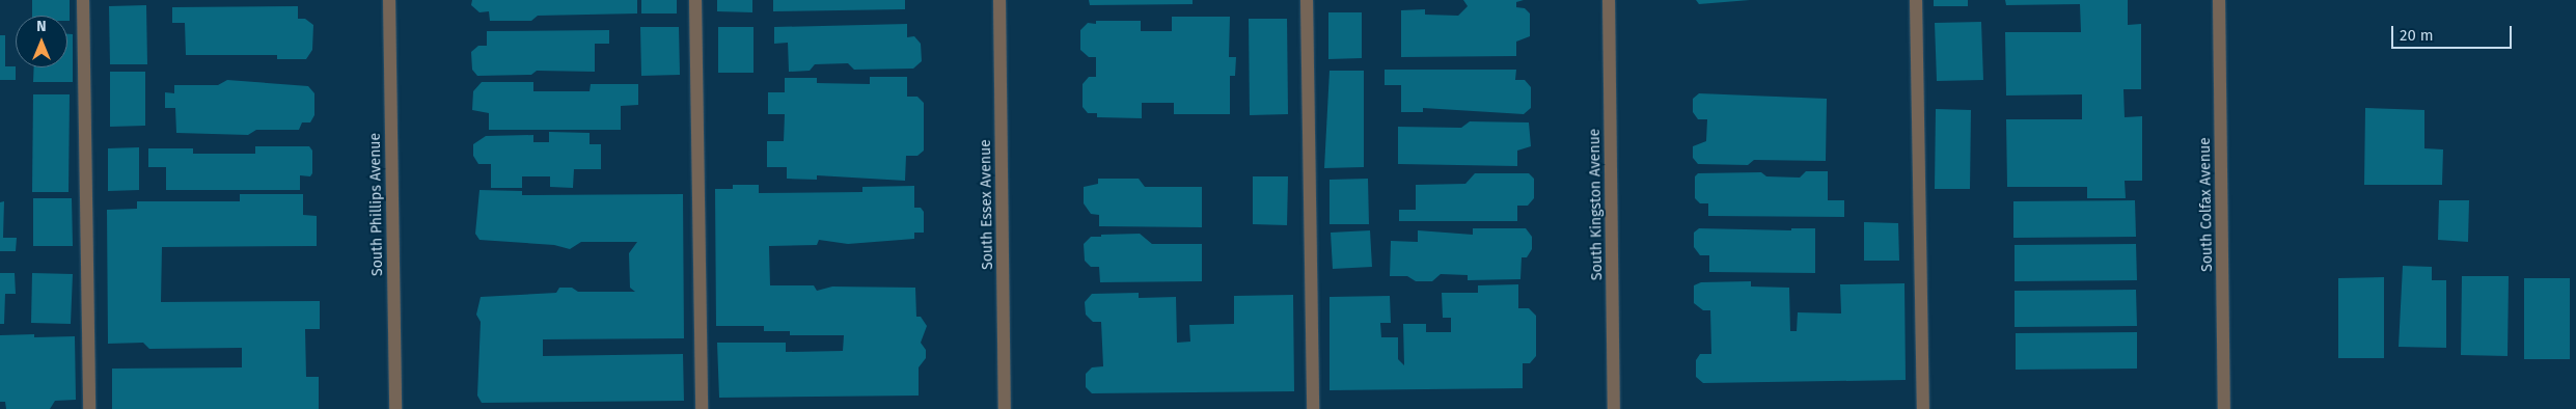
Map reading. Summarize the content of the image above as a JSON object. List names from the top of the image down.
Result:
{
  "streets": {
    "street": [
      "South Phillips Avenue",
      "South Essex Avenue",
      "South Kingston Avenue",
      "South Colfax Avenue"
    ]
  },
  "scale_bar": "20 m",
  "north": "top"
}
